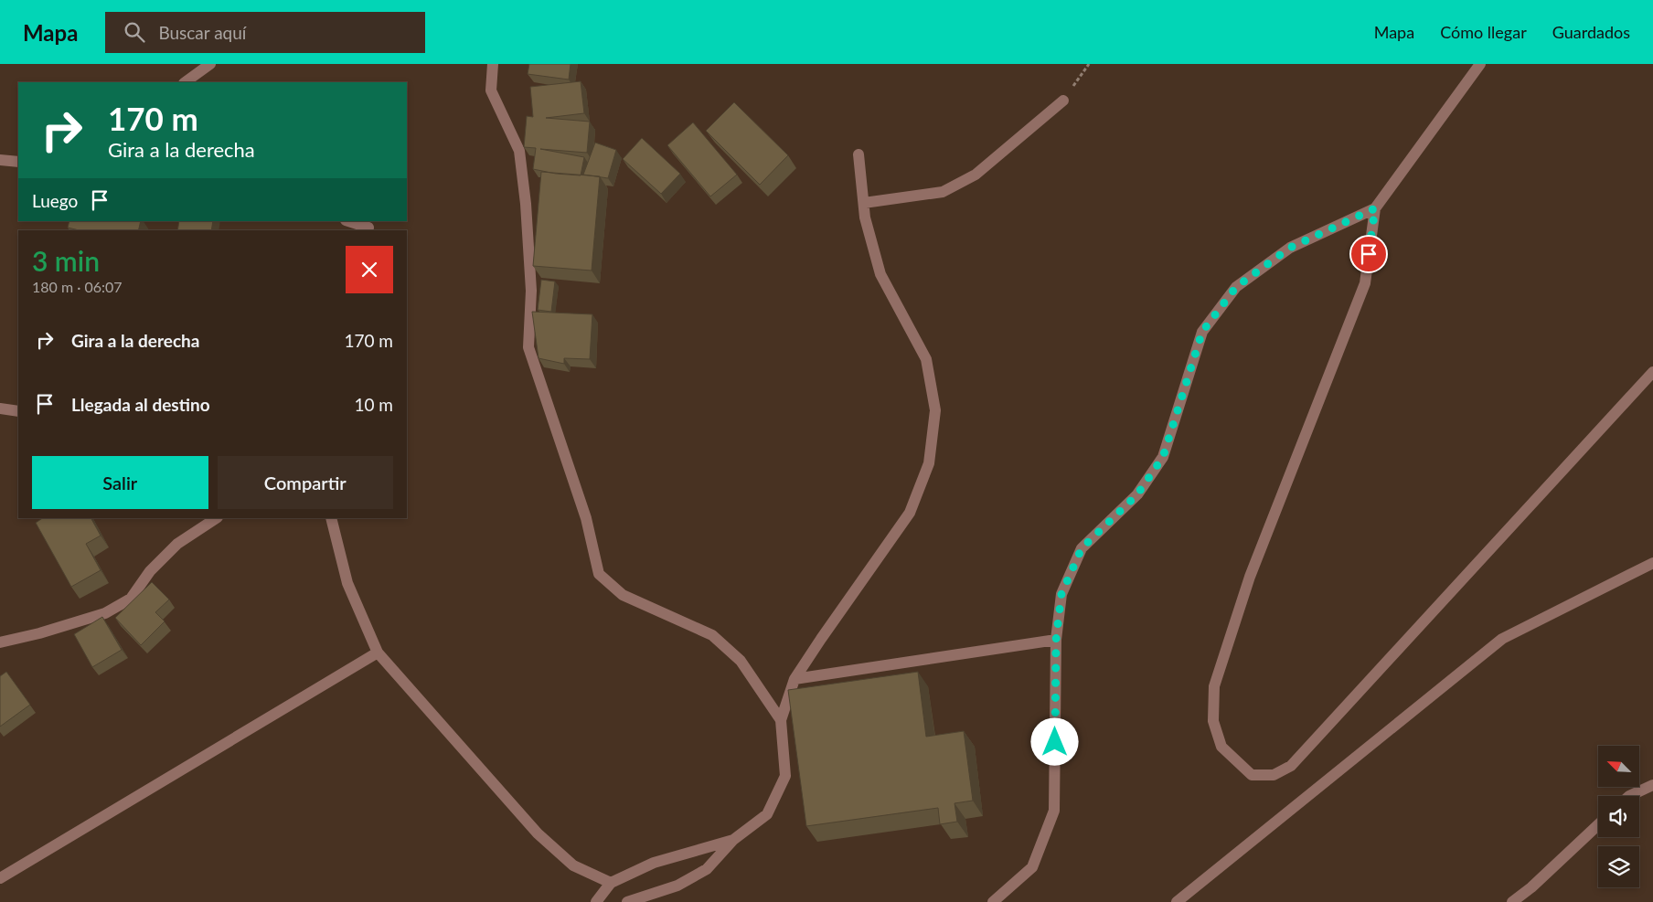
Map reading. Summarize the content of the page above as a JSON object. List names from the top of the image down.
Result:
{
  "north": "top left",
  "page": {
    "header": "Mapa",
    "search": "Buscar aquí",
    "nav": ["Mapa", "Cómo llegar", "Guardados"],
    "turn": ["170 m", "Gira a la derecha"],
    "then": "Luego",
    "heading": ["3 min", "180 m · 06:07"],
    "list": [
      {
        "name": "Gira a la derecha",
        "value": "170 m"
      },
      {
        "name": "Llegada al destino",
        "value": "10 m"
      }
    ],
    "buttons": ["Salir", "Compartir"]
  }
}
